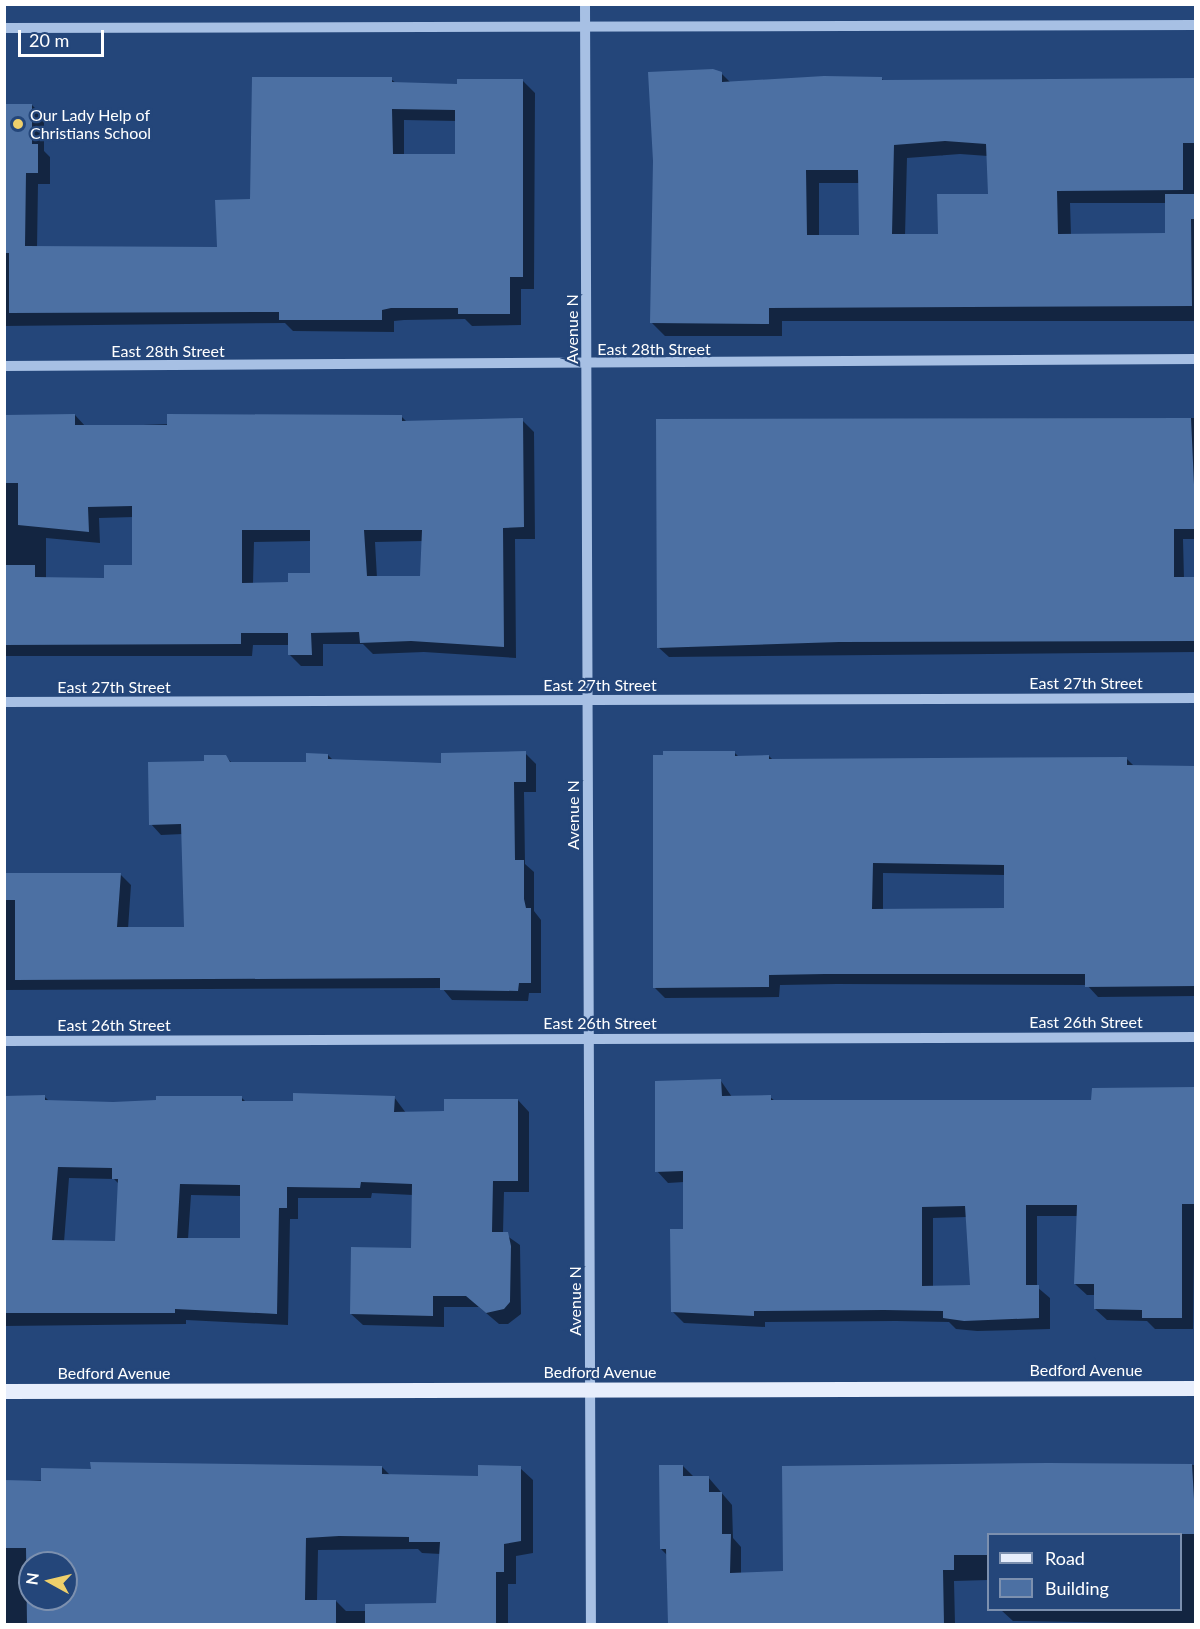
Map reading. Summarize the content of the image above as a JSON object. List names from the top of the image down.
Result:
{
  "streets": {
    "main road": ["Bedford Avenue"],
    "street": [
      "Avenue N",
      "East 28th Street",
      "East 27th Street",
      "East 26th Street"
    ]
  },
  "crossings": [
    ["Avenue N", "East 28th Street"],
    ["Avenue N", "East 27th Street"],
    ["Avenue N", "East 26th Street"],
    ["Avenue N", "Bedford Avenue"]
  ],
  "places": ["Our Lady Help of Christians School"],
  "legend": ["Road", "Building"],
  "scale_bar": "20 m",
  "north": "left"
}
